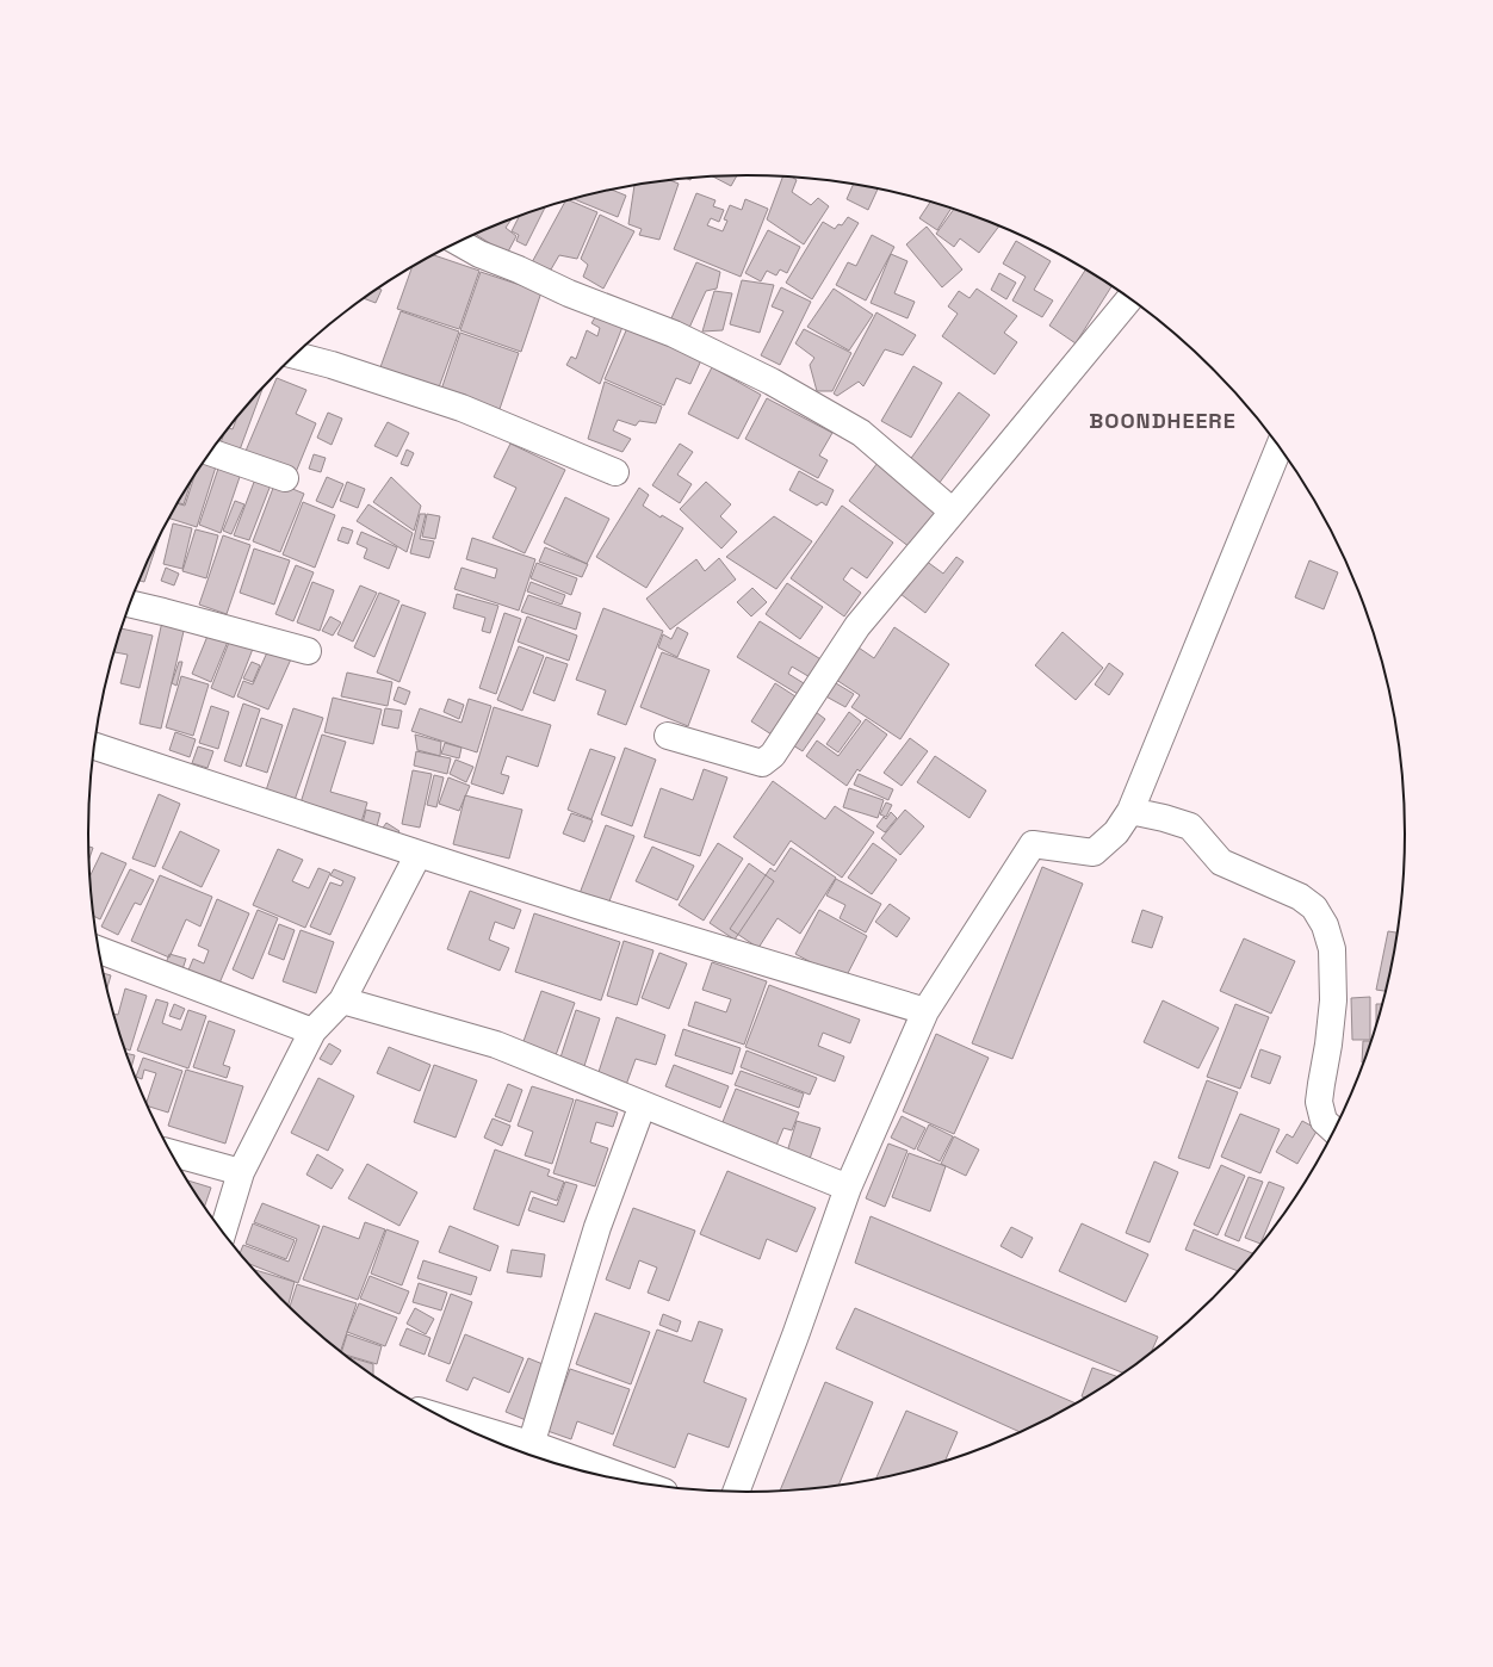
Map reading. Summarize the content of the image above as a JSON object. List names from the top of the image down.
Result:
{
  "districts": ["BOONDHEERE"]
}
